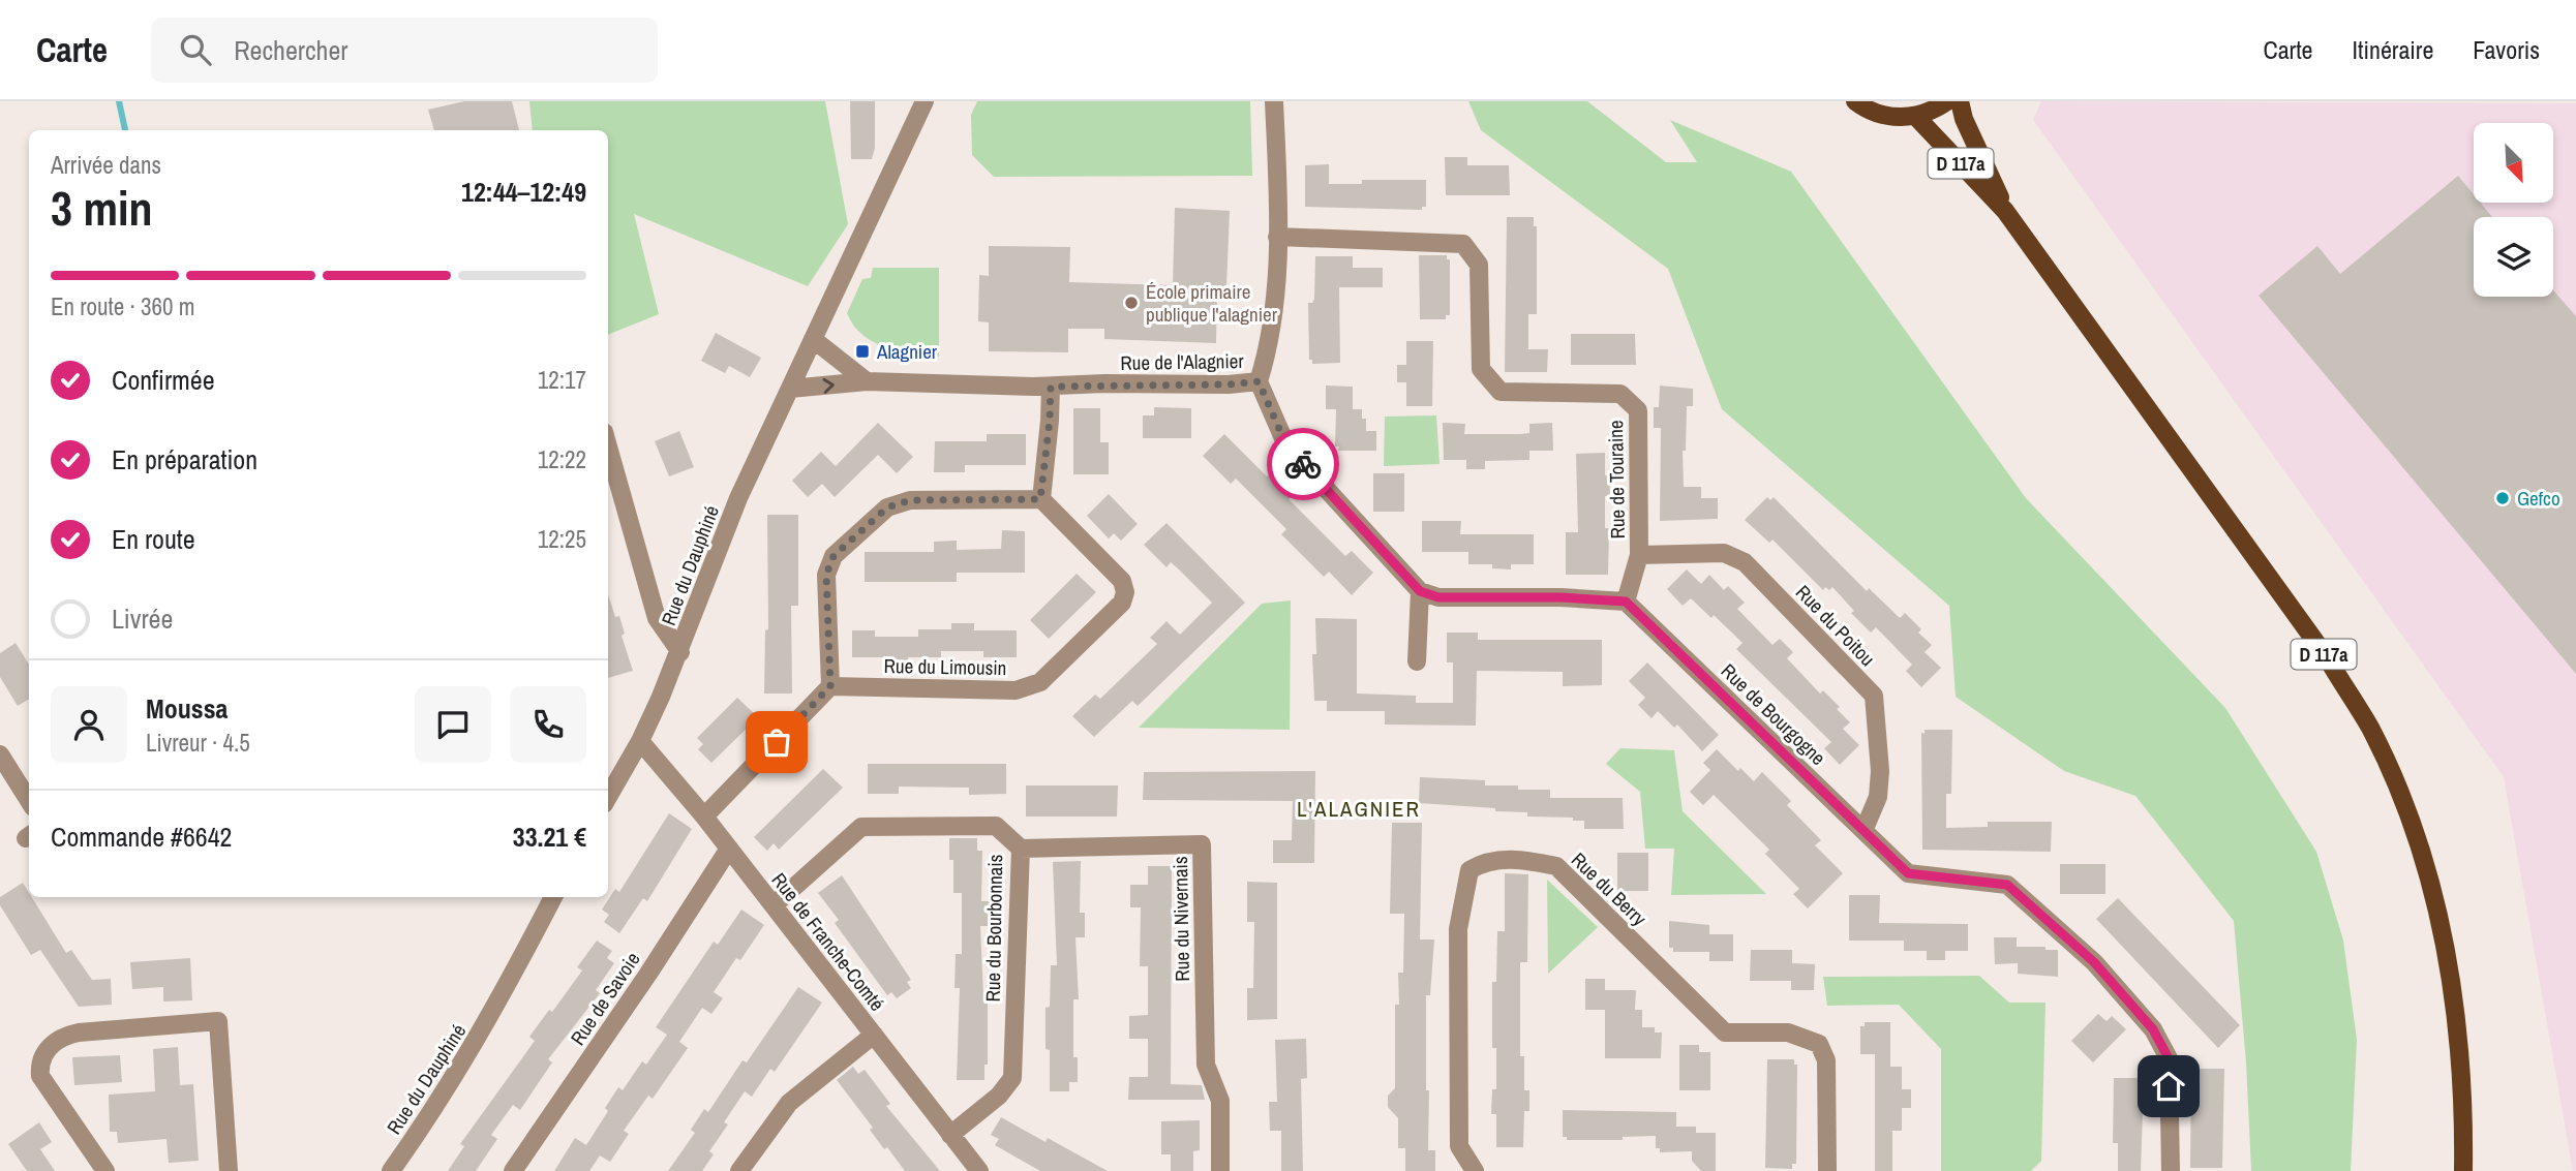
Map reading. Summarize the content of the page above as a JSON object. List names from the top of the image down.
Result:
{
  "streets": {
    "main road": ["D 117a"],
    "street": [
      "Rue de l'Alagnier",
      "Rue de Touraine",
      "Rue du Dauphiné",
      "Rue du Poitou",
      "Rue du Limousin",
      "Rue de Bourgogne",
      "Rue du Berry",
      "Rue du Nivernais",
      "Rue du Bourbonnais",
      "Rue de Franche-Comté",
      "Rue de Savoie"
    ]
  },
  "crossings": [
    ["Rue de l'Alagnier", "Rue de Touraine"],
    ["Rue de l'Alagnier", "Rue du Dauphiné"],
    ["Rue de Touraine", "Rue du Poitou"],
    ["Rue de Touraine", "Rue de Bourgogne"],
    ["Rue du Dauphiné", "Rue de Franche-Comté"],
    ["Rue du Poitou", "Rue de Bourgogne"],
    ["Rue du Nivernais", "Rue du Bourbonnais"],
    ["Rue du Bourbonnais", "Rue de Franche-Comté"],
    ["Rue de Franche-Comté", "Rue de Savoie"]
  ],
  "districts": ["L'ALAGNIER"],
  "places": {
    "other": ["École primaire publique l'alagnier", "Gefco"],
    "transit": ["Alagnier"]
  },
  "north": "bottom right",
  "page": {
    "header": "Carte",
    "search": "Rechercher",
    "nav": ["Carte", "Itinéraire", "Favoris"],
    "heading": ["3 min", "Arrivée dans", "12:44–12:49"],
    "panel": [
      "Moussa",
      "Livreur · 4.5",
      "Commande #6642",
      "33.21 €"
    ],
    "bar": "En route · 360 m",
    "list": [
      ["Confirmée", "12:17"],
      ["En préparation", "12:22"],
      ["En route", "12:25"],
      "Livrée"
    ]
  }
}
